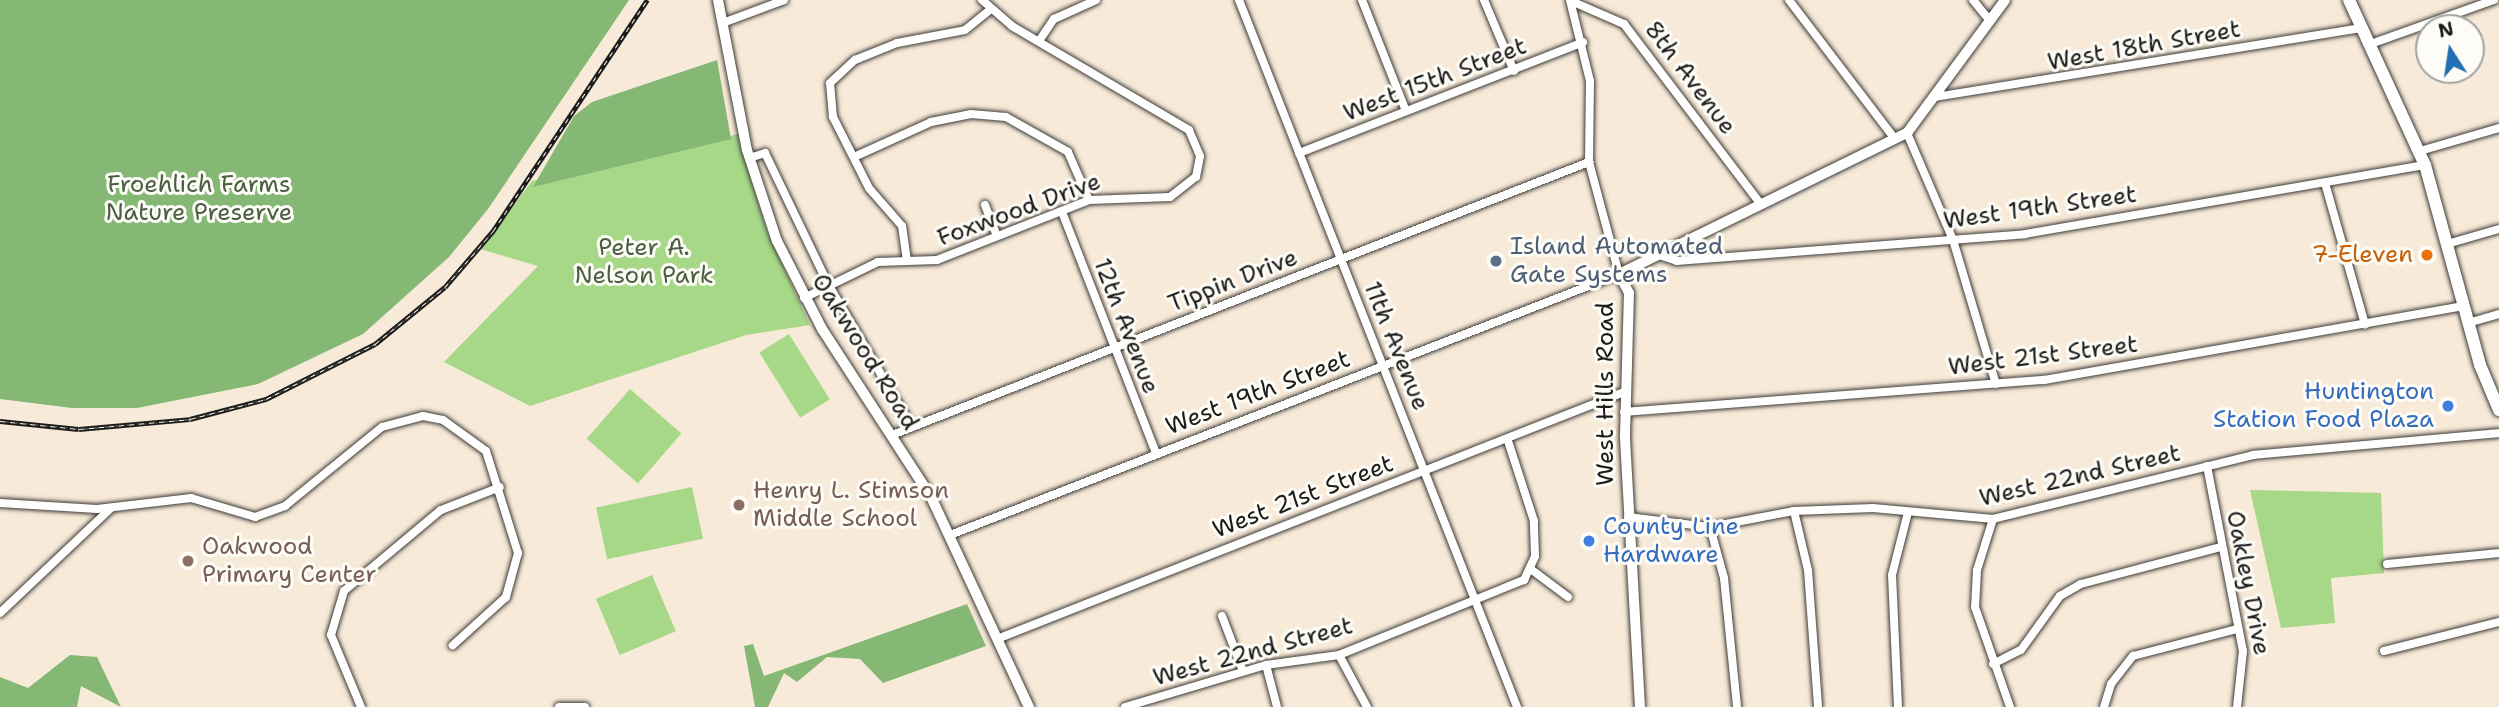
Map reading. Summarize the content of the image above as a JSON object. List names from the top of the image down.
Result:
{
  "streets": {
    "main road": ["Oakwood Road"],
    "street": [
      "West 18th Street",
      "8th Avenue",
      "West 15th Street",
      "West 19th Street",
      "Foxwood Drive",
      "Tippin Drive",
      "12th Avenue",
      "11th Avenue",
      "West 21st Street",
      "West Hills Road",
      "West 22nd Street",
      "Oakley Drive"
    ]
  },
  "crossings": [
    ["West 18th Street", "West Hills Road"],
    ["8th Avenue", "West Hills Road"],
    ["West 15th Street", "11th Avenue"],
    ["West 19th Street", "12th Avenue"],
    ["West 19th Street", "11th Avenue"],
    ["West 19th Street", "Oakwood Road"],
    ["West 19th Street", "West Hills Road"],
    ["Foxwood Drive", "12th Avenue"],
    ["Foxwood Drive", "Oakwood Road"],
    ["Tippin Drive", "12th Avenue"],
    ["Tippin Drive", "11th Avenue"],
    ["Tippin Drive", "Oakwood Road"],
    ["11th Avenue", "West 21st Street"],
    ["11th Avenue", "West 22nd Street"],
    ["Oakwood Road", "West 21st Street"],
    ["West 21st Street", "West Hills Road"],
    ["West Hills Road", "West 22nd Street"],
    ["West 22nd Street", "Oakley Drive"]
  ],
  "parks": ["Froehlich Farms Nature Preserve", "Peter A. Nelson Park"],
  "places": [
    "7-Eleven",
    "Island Automated Gate Systems",
    "Huntington Station Food Plaza",
    "Henry L. Stimson Middle School",
    "County Line Hardware",
    "Oakwood Primary Center"
  ],
  "north": "top"
}
